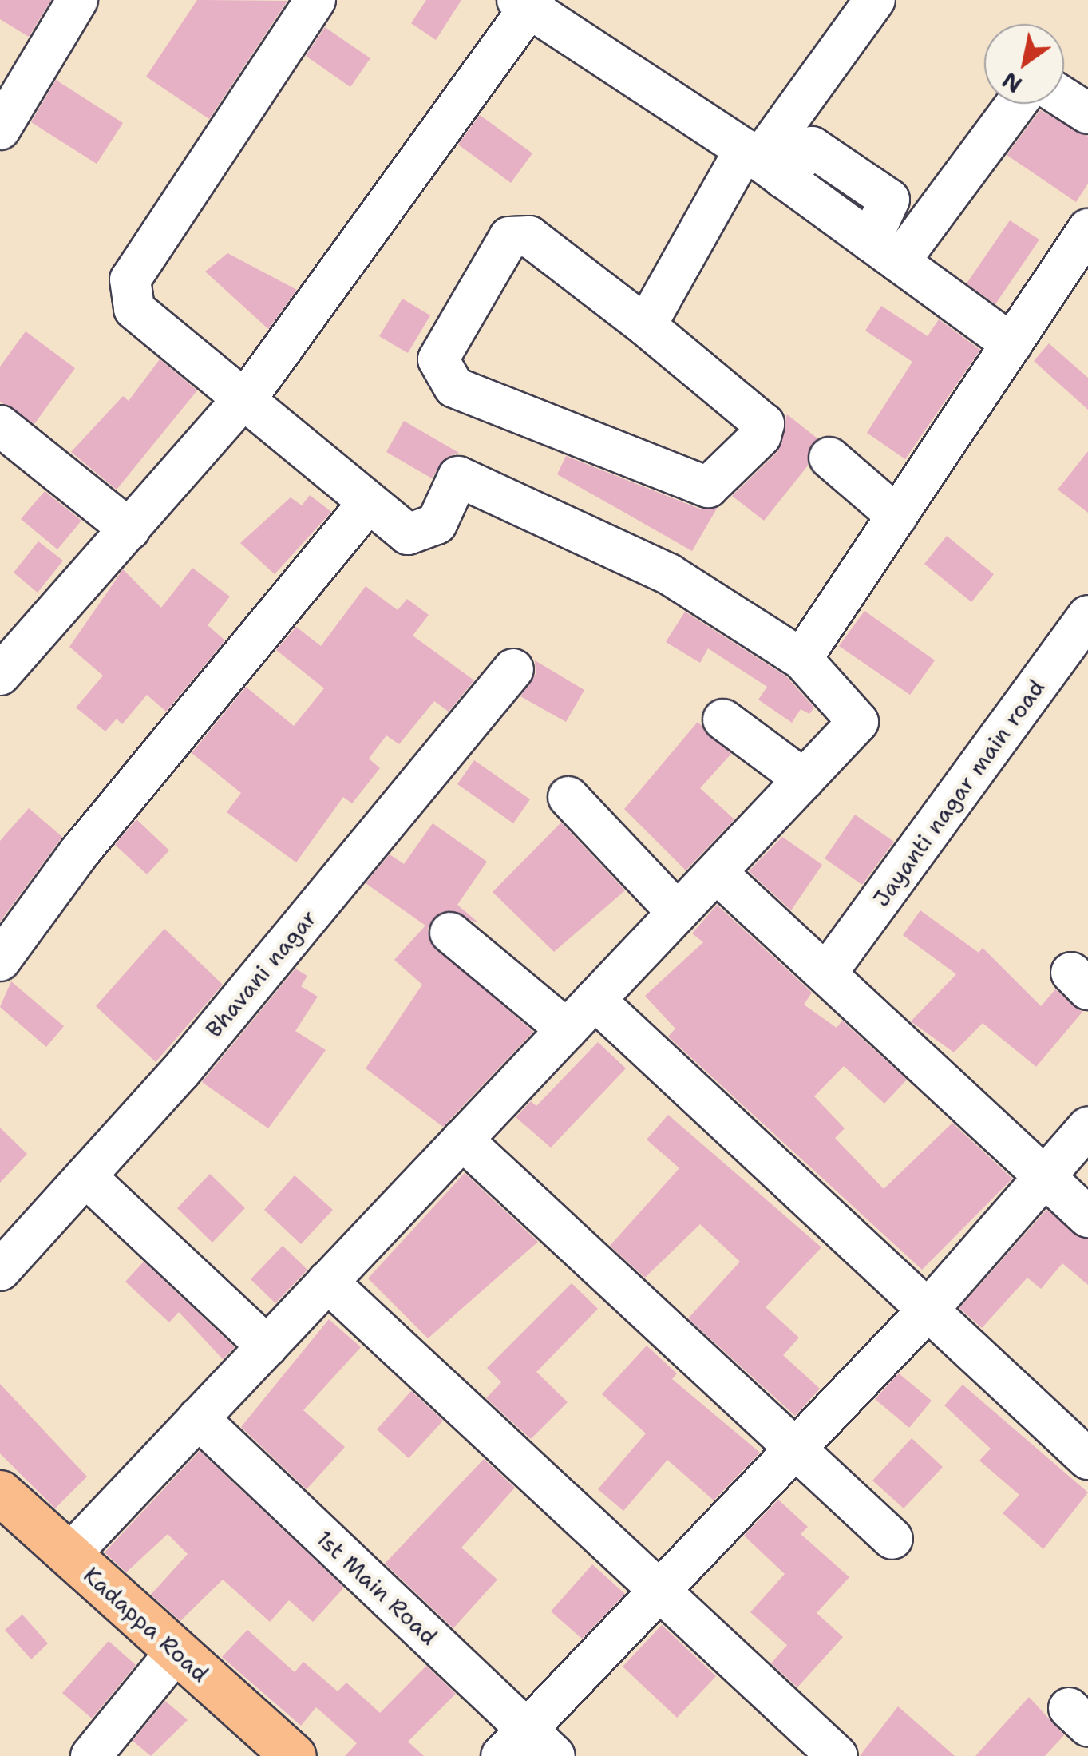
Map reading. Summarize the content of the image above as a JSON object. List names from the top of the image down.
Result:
{
  "streets": {
    "main road": ["Kadappa Road"],
    "street": ["Jayanti nagar main road", "Bhavani nagar", "1st Main Road"]
  },
  "north": "bottom left"
}
